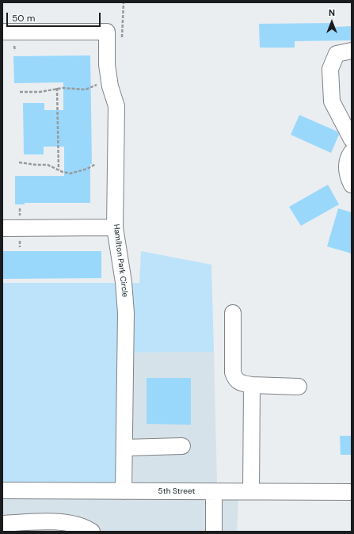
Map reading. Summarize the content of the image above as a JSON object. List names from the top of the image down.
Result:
{
  "streets": {
    "street": ["Hamilton Park Circle", "5th Street"]
  },
  "crossings": [
    ["Hamilton Park Circle", "5th Street"]
  ],
  "scale_bar": "50 m",
  "north": "top"
}
